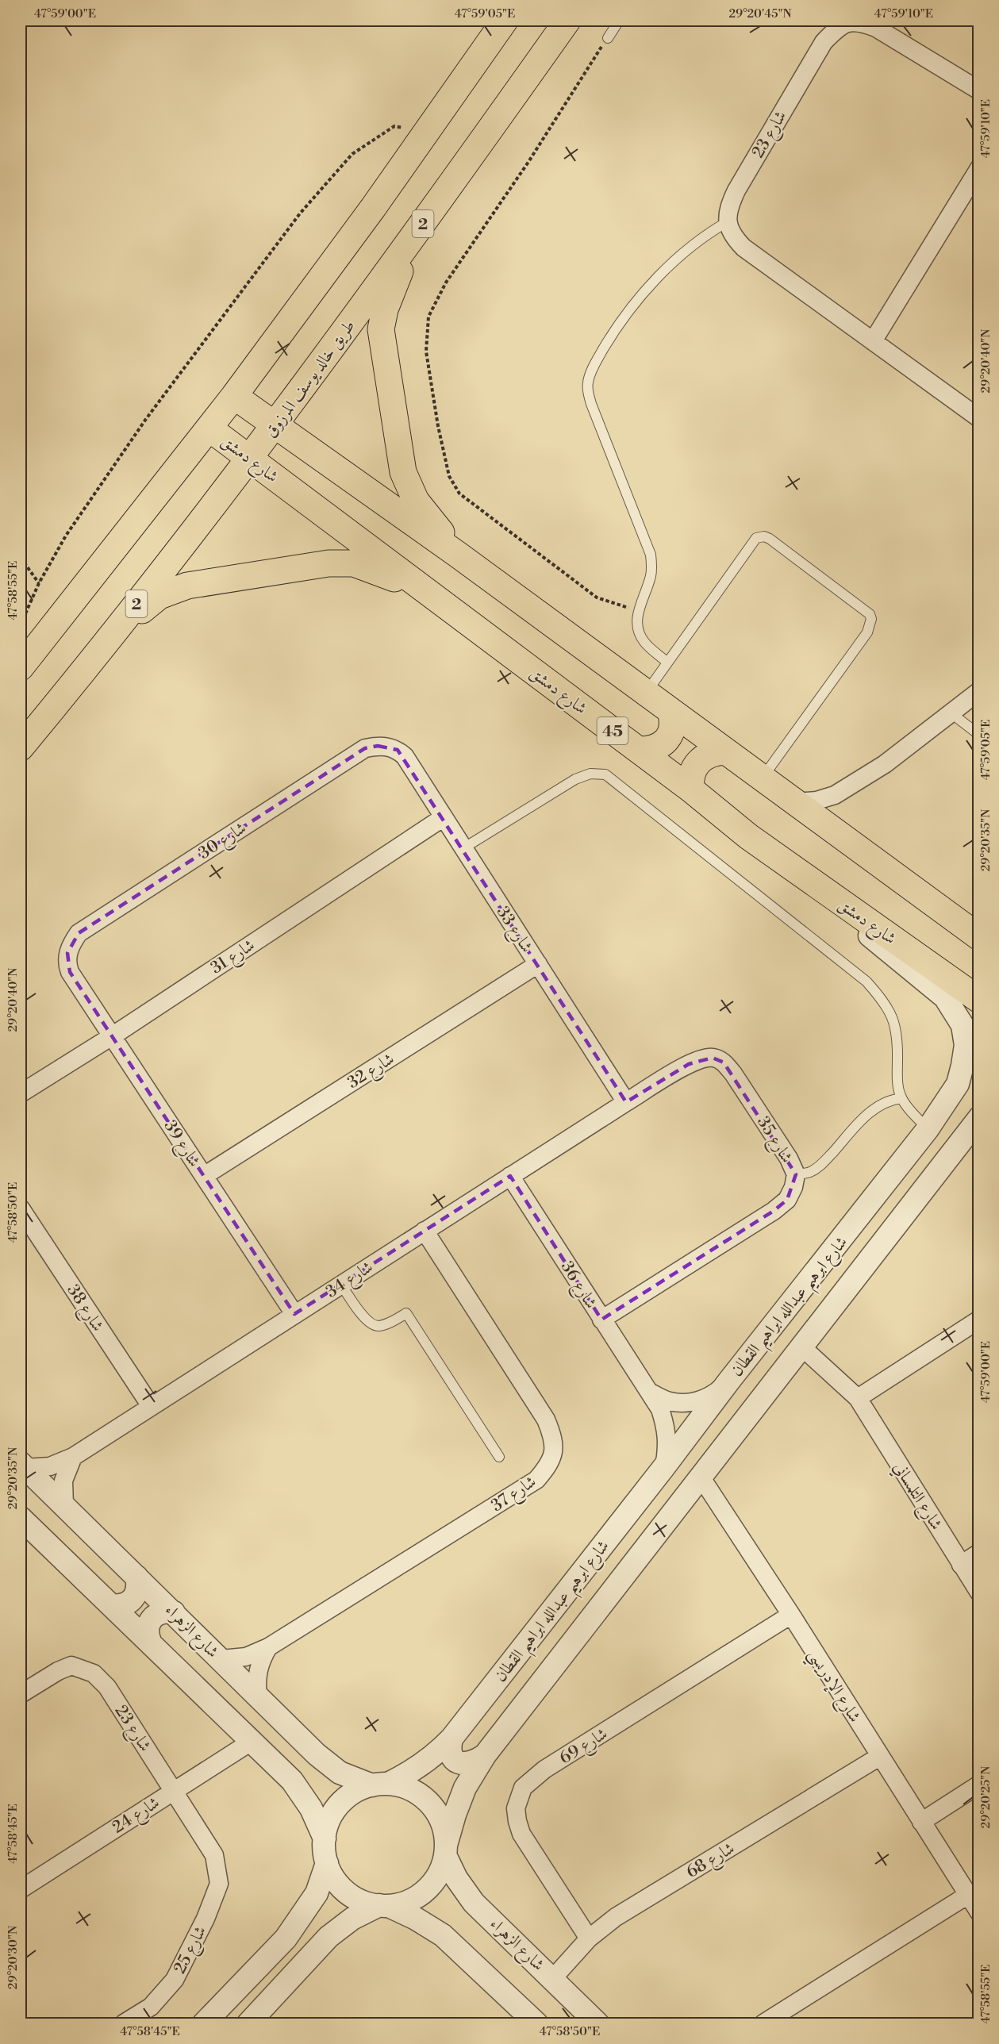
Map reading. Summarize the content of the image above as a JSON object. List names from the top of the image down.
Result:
{
  "streets": {
    "main road": [
      "2",
      "طريق خالد يوسف المرزوق",
      "شارع دمشق",
      "45"
    ],
    "street": [
      "شارع 23",
      "شارع 30",
      "شارع 33",
      "شارع 31",
      "شارع 32",
      "شارع 35",
      "شارع 39",
      "شارع 34",
      "شارع 36",
      "شارع ابرهيم عبدالله ابراهيم القطان",
      "شارع 38",
      "شارع 37",
      "شارع التلمساني",
      "شارع الزهراء",
      "شارع الإدريسي",
      "شارع 69",
      "شارع 24",
      "شارع 68",
      "شارع 25"
    ]
  },
  "crossings": [
    ["شارع 23", "شارع 24"],
    ["شارع 23", "شارع 25"],
    ["طريق خالد يوسف المرزوق", "شارع دمشق"],
    ["شارع دمشق", "شارع ابرهيم عبدالله ابراهيم القطان"],
    ["شارع 30", "شارع 33"],
    ["شارع 30", "شارع 39"],
    ["شارع 33", "شارع 31"],
    ["شارع 33", "شارع 32"],
    ["شارع 33", "شارع 35"],
    ["شارع 33", "شارع 34"],
    ["شارع 31", "شارع 39"],
    ["شارع 32", "شارع 39"],
    ["شارع 35", "شارع 34"],
    ["شارع 35", "شارع 36"],
    ["شارع 39", "شارع 34"],
    ["شارع 34", "شارع 36"],
    ["شارع 34", "شارع 38"],
    ["شارع 34", "شارع 37"],
    ["شارع 34", "شارع الزهراء"],
    ["شارع 36", "شارع ابرهيم عبدالله ابراهيم القطان"],
    ["شارع ابرهيم عبدالله ابراهيم القطان", "شارع التلمساني"],
    ["شارع ابرهيم عبدالله ابراهيم القطان", "شارع الزهراء"],
    ["شارع ابرهيم عبدالله ابراهيم القطان", "شارع الإدريسي"],
    ["شارع 37", "شارع الزهراء"],
    ["شارع الزهراء", "شارع 68"],
    ["شارع الإدريسي", "شارع 69"],
    ["شارع الإدريسي", "شارع 68"],
    ["شارع 69", "شارع 68"]
  ],
  "coordinates": [
    "47°59'00\"E",
    "47°59'05\"E",
    "29°20'45\"N",
    "47°59'10\"E",
    "29°20'40\"N",
    "47°58'55\"E",
    "29°20'35\"N",
    "47°58'50\"E",
    "29°20'25\"N",
    "47°58'45\"E",
    "29°20'30\"N"
  ]
}
